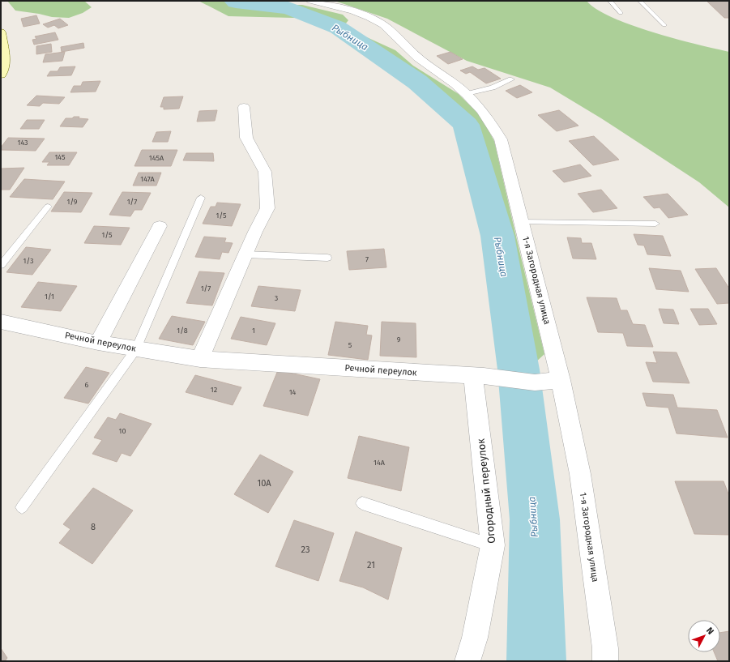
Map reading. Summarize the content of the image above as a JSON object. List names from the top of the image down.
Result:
{
  "streets": {
    "street": ["1-я Загородная улица", "Речной переулок", "Огородный переулок"]
  },
  "crossings": [
    ["1-я Загородная улица", "Речной переулок"],
    ["Речной переулок", "Огородный переулок"]
  ],
  "water": ["Рыбница"],
  "house_numbers": [
    "143",
    "145",
    "145А",
    "147А",
    "1/9",
    "1/7",
    "1/5",
    "1/5",
    "7",
    "1/3",
    "1/7",
    "1/1",
    "3",
    "1/8",
    "1",
    "9",
    "5",
    "6",
    "12",
    "14",
    "10",
    "14А",
    "10А",
    "8",
    "23",
    "21"
  ],
  "north": "top right"
}
